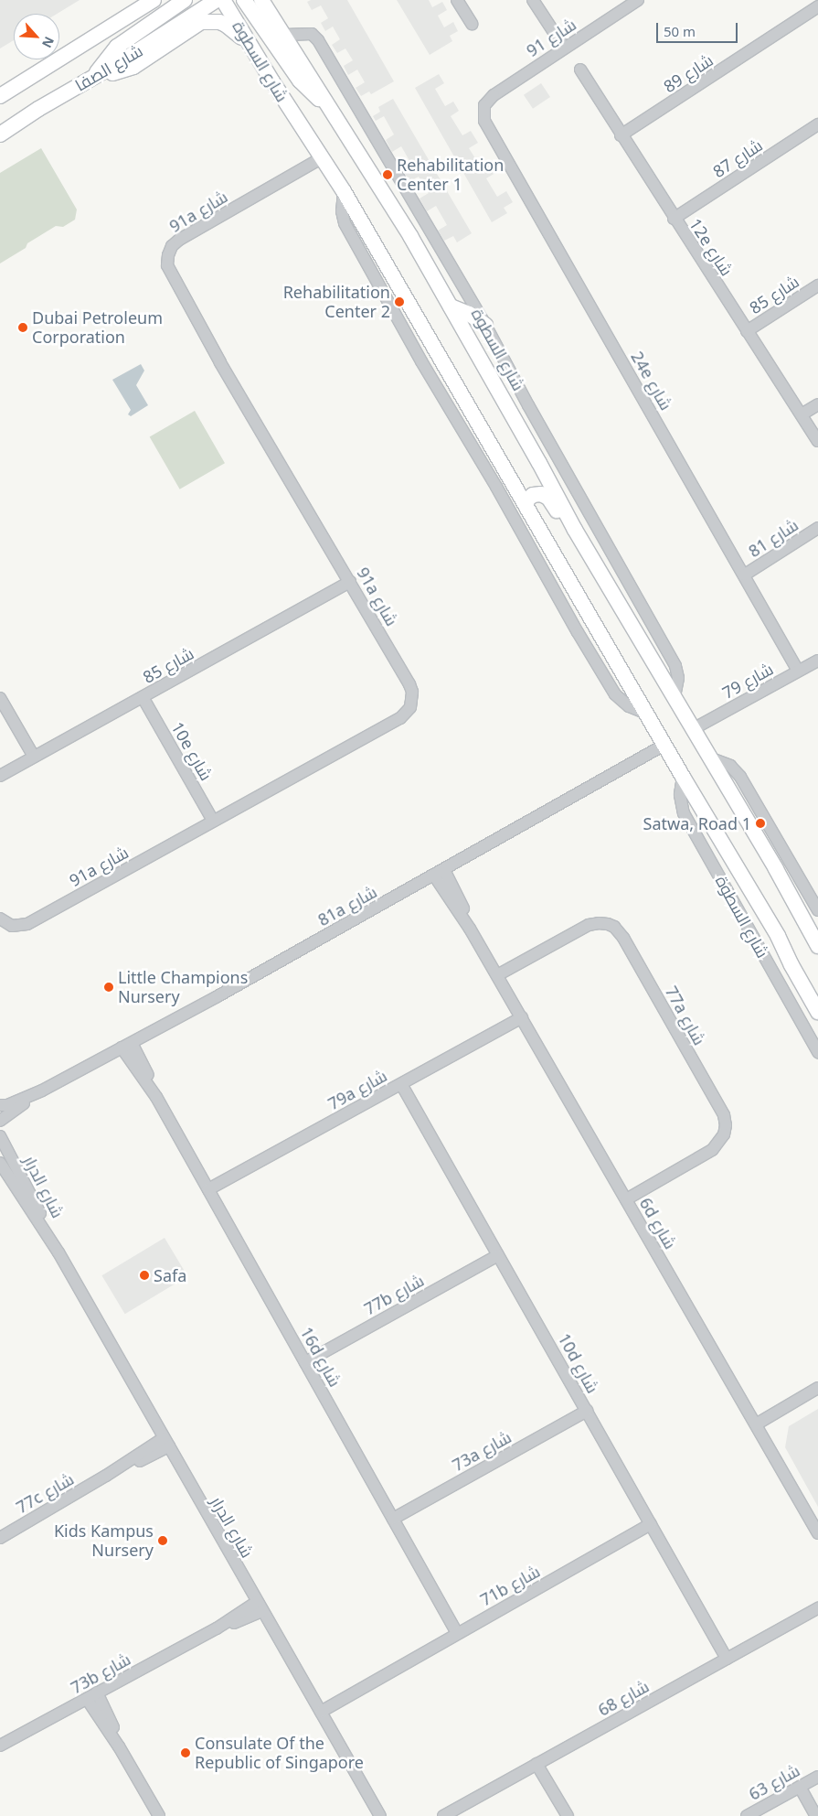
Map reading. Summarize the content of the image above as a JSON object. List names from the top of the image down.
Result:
{
  "streets": {
    "main road": ["شارع السطوة", "شارع الصفا"],
    "street": [
      "شارع 91",
      "شارع 89",
      "شارع 87",
      "91a شارع",
      "12e شارع",
      "شارع 85",
      "24e شارع",
      "شارع 81",
      "شارع 79",
      "10e شارع",
      "81a شارع",
      "77a شارع",
      "79a شارع",
      "شارع الدرار",
      "6d شارع",
      "77b شارع",
      "16d شارع",
      "10d شارع",
      "73a شارع",
      "77c شارع",
      "71b شارع",
      "73b شارع",
      "شارع 68",
      "شارع 63"
    ]
  },
  "crossings": [
    ["شارع 91", "24e شارع"],
    ["شارع السطوة", "91a شارع"],
    ["شارع السطوة", "شارع 79"],
    ["شارع السطوة", "81a شارع"],
    ["شارع 89", "12e شارع"],
    ["شارع 87", "12e شارع"],
    ["91a شارع", "شارع 85"],
    ["91a شارع", "10e شارع"],
    ["12e شارع", "شارع 85"],
    ["شارع 85", "10e شارع"],
    ["24e شارع", "شارع 81"],
    ["24e شارع", "شارع 79"],
    ["81a شارع", "6d شارع"],
    ["81a شارع", "16d شارع"],
    ["77a شارع", "6d شارع"],
    ["79a شارع", "6d شارع"],
    ["79a شارع", "16d شارع"],
    ["79a شارع", "10d شارع"],
    ["شارع الدرار", "77c شارع"],
    ["شارع الدرار", "71b شارع"],
    ["شارع الدرار", "73b شارع"],
    ["77b شارع", "16d شارع"],
    ["77b شارع", "10d شارع"],
    ["16d شارع", "73a شارع"],
    ["16d شارع", "71b شارع"],
    ["10d شارع", "73a شارع"],
    ["10d شارع", "71b شارع"],
    ["10d شارع", "شارع 68"]
  ],
  "places": [
    "Rehabilitation Center 1",
    "Rehabilitation Center 2",
    "Dubai Petroleum Corporation",
    "Satwa, Road 1",
    "Little Champions Nursery",
    "Safa",
    "Kids Kampus Nursery",
    "Consulate Of the Republic of Singapore"
  ],
  "scale_bar": "50 m",
  "north": "bottom right"
}
